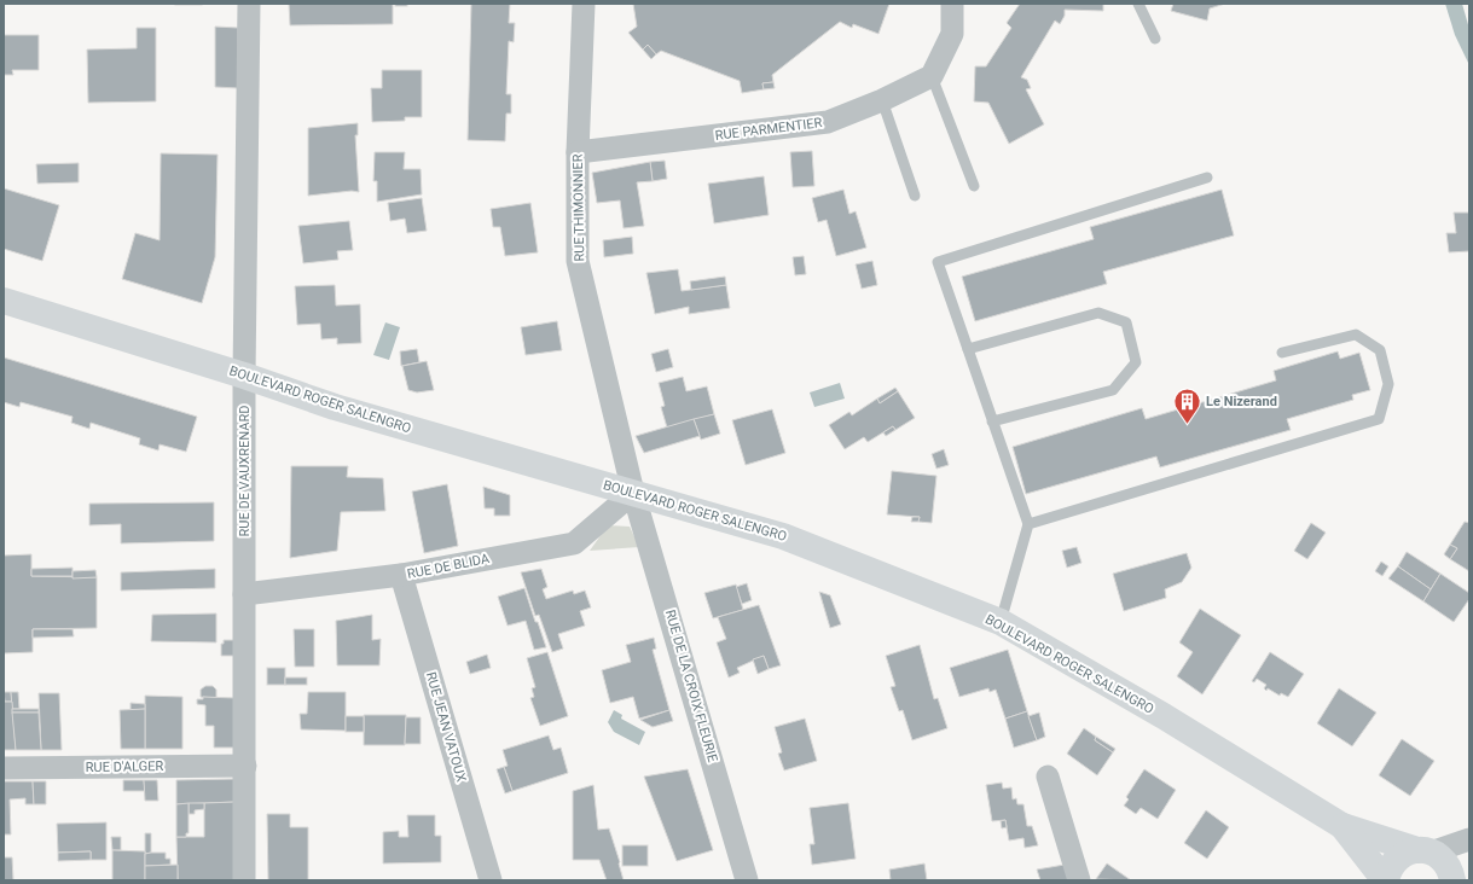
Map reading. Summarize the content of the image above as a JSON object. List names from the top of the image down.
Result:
{
  "streets": {
    "main road": ["BOULEVARD ROGER SALENGRO"],
    "street": [
      "RUE PARMENTIER",
      "RUE THIMONNIER",
      "RUE DE VAUXRENARD",
      "RUE DE BLIDA",
      "RUE DE LA CROIX FLEURIE",
      "RUE JEAN VATOUX",
      "RUE D'ALGER"
    ]
  },
  "crossings": [
    ["RUE PARMENTIER", "RUE THIMONNIER"],
    ["RUE THIMONNIER", "BOULEVARD ROGER SALENGRO"],
    ["RUE THIMONNIER", "RUE DE BLIDA"],
    ["RUE THIMONNIER", "RUE DE LA CROIX FLEURIE"],
    ["BOULEVARD ROGER SALENGRO", "RUE DE VAUXRENARD"],
    ["BOULEVARD ROGER SALENGRO", "RUE DE BLIDA"],
    ["BOULEVARD ROGER SALENGRO", "RUE DE LA CROIX FLEURIE"],
    ["RUE DE VAUXRENARD", "RUE DE BLIDA"],
    ["RUE DE VAUXRENARD", "RUE D'ALGER"],
    ["RUE DE BLIDA", "RUE DE LA CROIX FLEURIE"],
    ["RUE DE BLIDA", "RUE JEAN VATOUX"]
  ],
  "places": {
    "building": ["Le Nizerand"]
  }
}
